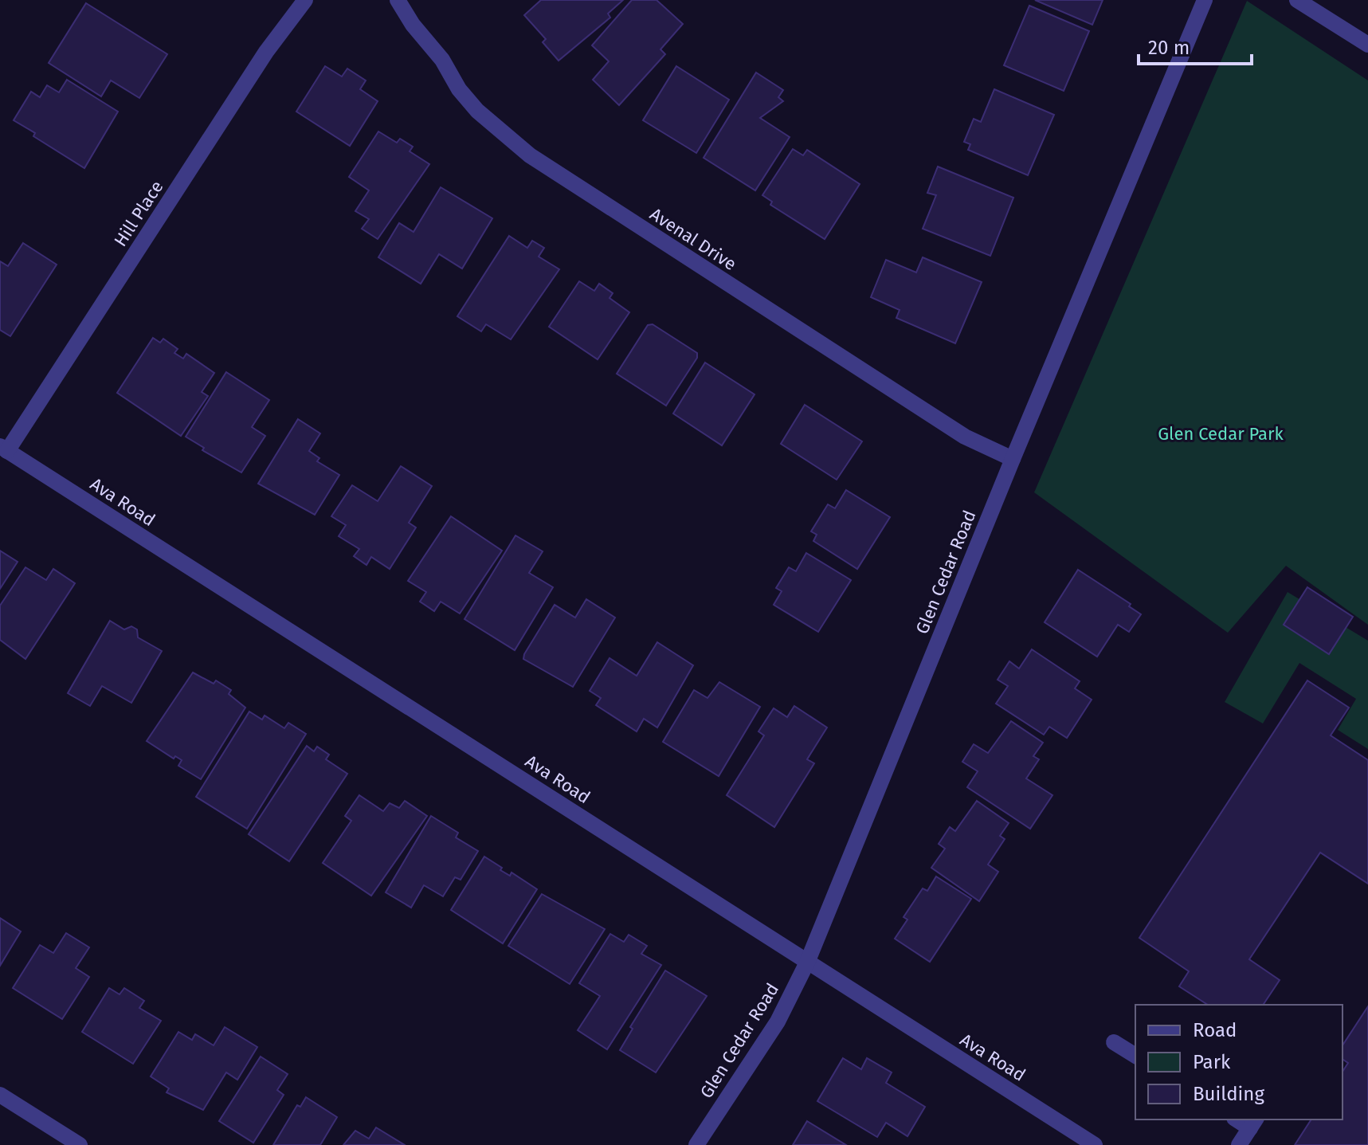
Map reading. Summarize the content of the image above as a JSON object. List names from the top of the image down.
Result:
{
  "streets": {
    "street": [
      "Hill Place",
      "Avenal Drive",
      "Ava Road",
      "Glen Cedar Road"
    ]
  },
  "crossings": [
    ["Hill Place", "Ava Road"],
    ["Avenal Drive", "Glen Cedar Road"],
    ["Ava Road", "Glen Cedar Road"]
  ],
  "parks": ["Glen Cedar Park"],
  "legend": ["Road", "Park", "Building"],
  "scale_bar": "20 m"
}
